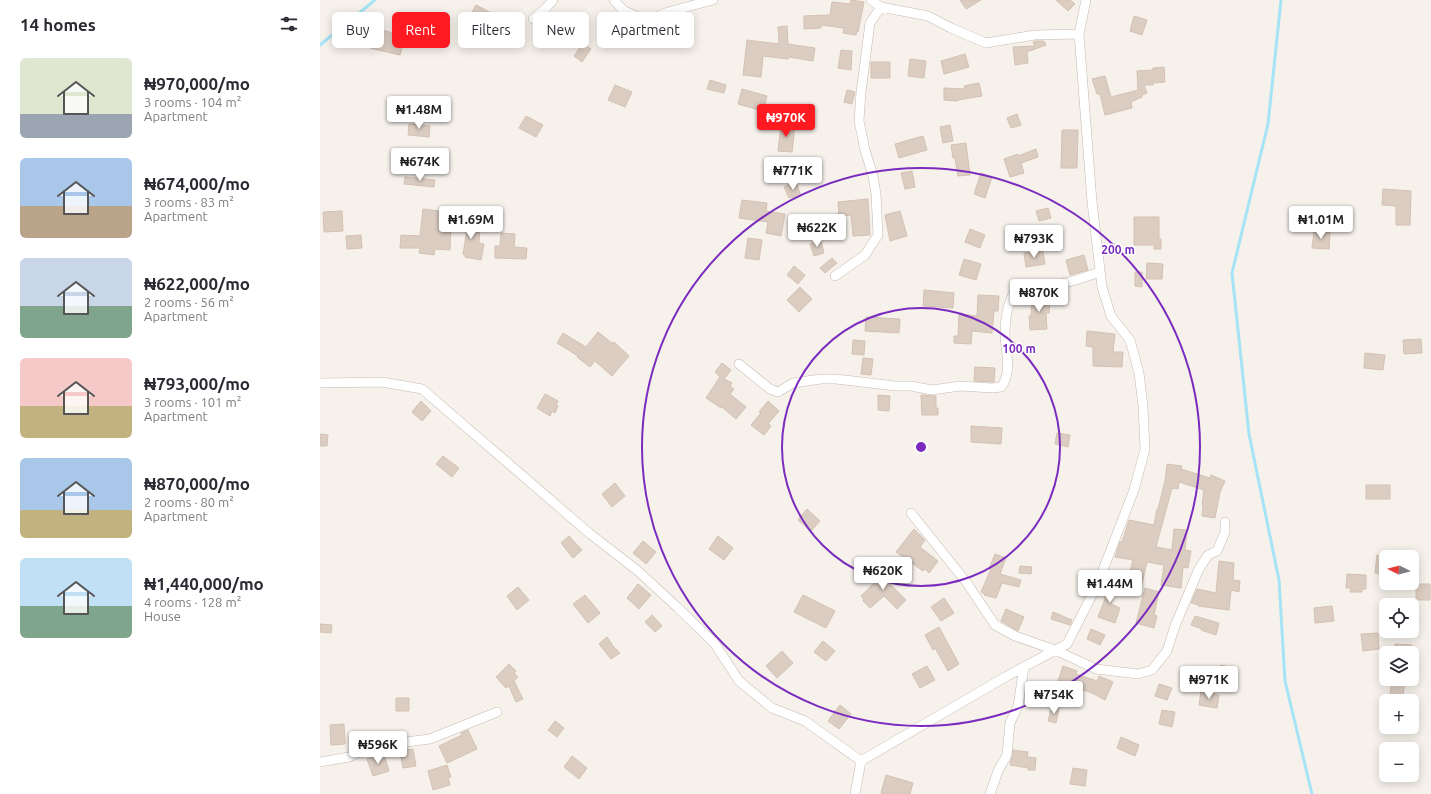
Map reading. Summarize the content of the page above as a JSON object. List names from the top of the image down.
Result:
{
  "north": "left",
  "page": {
    "heading": "14 homes",
    "chip": [
      "Buy",
      "Rent",
      "Filters",
      "New",
      "Apartment"
    ],
    "list": [
      {
        "name": "₦970,000/mo",
        "note": "3 rooms · 104 m² · Apartment"
      },
      {
        "name": "₦674,000/mo",
        "note": "3 rooms · 83 m² · Apartment"
      },
      {
        "name": "₦622,000/mo",
        "note": "2 rooms · 56 m² · Apartment"
      },
      {
        "name": "₦793,000/mo",
        "note": "3 rooms · 101 m² · Apartment"
      },
      {
        "name": "₦870,000/mo",
        "note": "2 rooms · 80 m² · Apartment"
      },
      {
        "name": "₦1,440,000/mo",
        "note": "4 rooms · 128 m² · House"
      }
    ],
    "price": [
      "₦1.48M",
      "₦970K",
      "₦674K",
      "₦771K",
      "₦1.69M",
      "₦1.01M",
      "₦622K",
      "₦793K",
      "₦870K",
      "₦620K",
      "₦1.44M",
      "₦971K",
      "₦754K",
      "₦596K"
    ],
    "map_buttons": ["+", "−"]
  },
  "rings": ["200 m", "100 m"]
}
